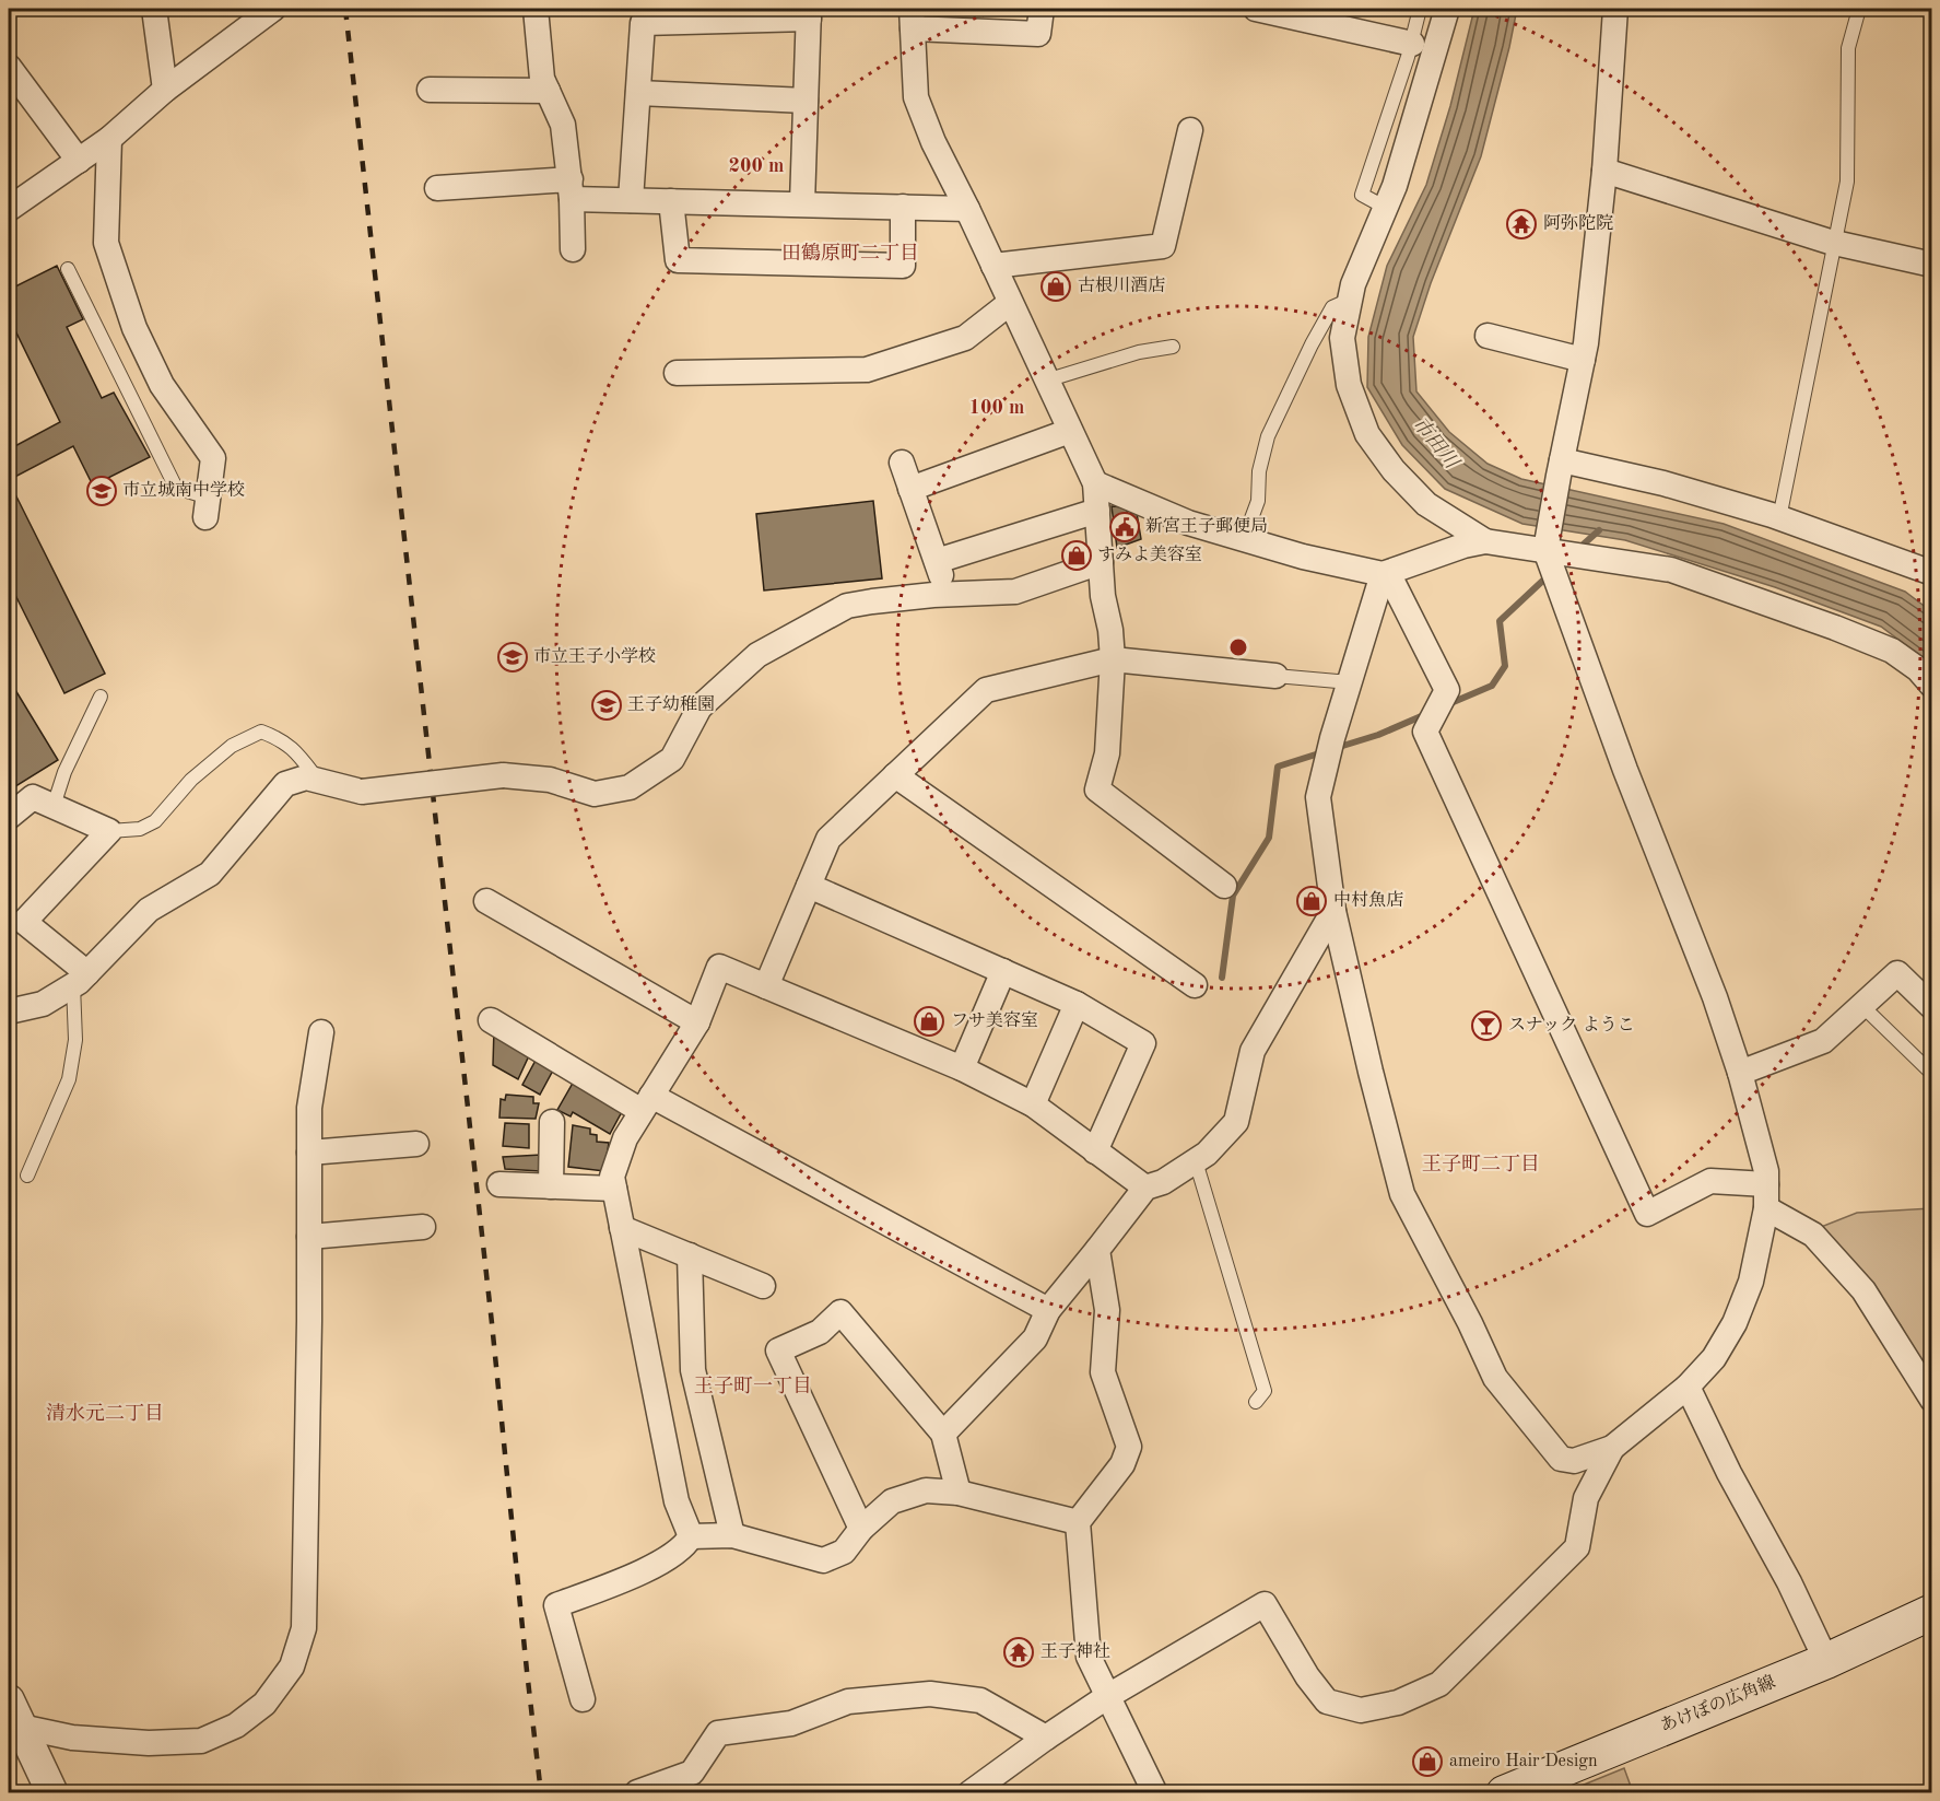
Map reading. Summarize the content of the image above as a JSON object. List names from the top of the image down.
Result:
{
  "streets": {
    "main road": ["あけぼの広角線"]
  },
  "districts": [
    "田鶴原町二丁目",
    "王子町二丁目",
    "王子町一丁目",
    "清水元二丁目"
  ],
  "water": ["市田川"],
  "places": {
    "temple": ["阿弥陀院", "王子神社"],
    "shop": [
      "古根川酒店",
      "すみよ美容室",
      "中村魚店",
      "フサ美容室",
      "ameiro Hair Design"
    ],
    "school or university": ["市立城南中学校", "市立王子小学校", "王子幼稚園"],
    "public building": ["新宮王子郵便局"],
    "bar": ["スナック ようこ"]
  },
  "rings": ["200 m", "100 m"]
}
